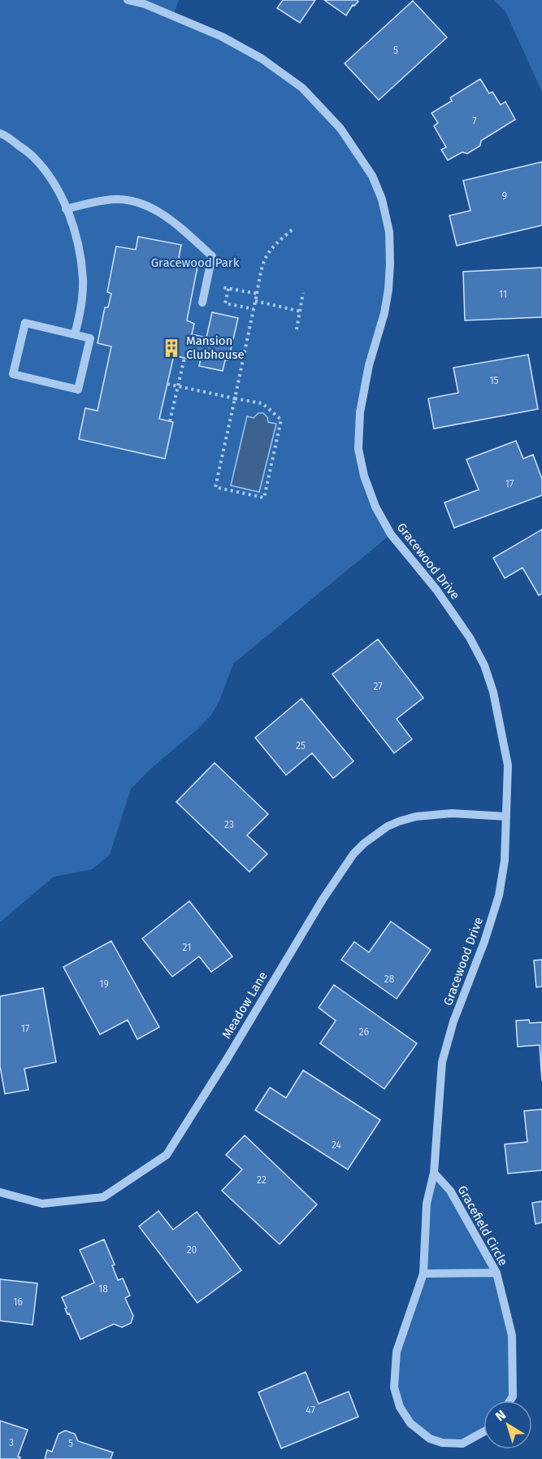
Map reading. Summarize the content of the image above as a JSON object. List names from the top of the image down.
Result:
{
  "streets": {
    "street": ["Gracewood Drive", "Meadow Lane", "Gracefield Circle"]
  },
  "crossings": [
    ["Gracewood Drive", "Meadow Lane"],
    ["Gracewood Drive", "Gracefield Circle"]
  ],
  "parks": ["Gracewood Park"],
  "places": {
    "building": ["Mansion Clubhouse"]
  },
  "house_numbers": [
    "5",
    "7",
    "9",
    "11",
    "15",
    "17",
    "27",
    "25",
    "23",
    "21",
    "28",
    "19",
    "17",
    "26",
    "24",
    "22",
    "20",
    "18",
    "16",
    "47",
    "3",
    "5"
  ],
  "north": "top left"
}
